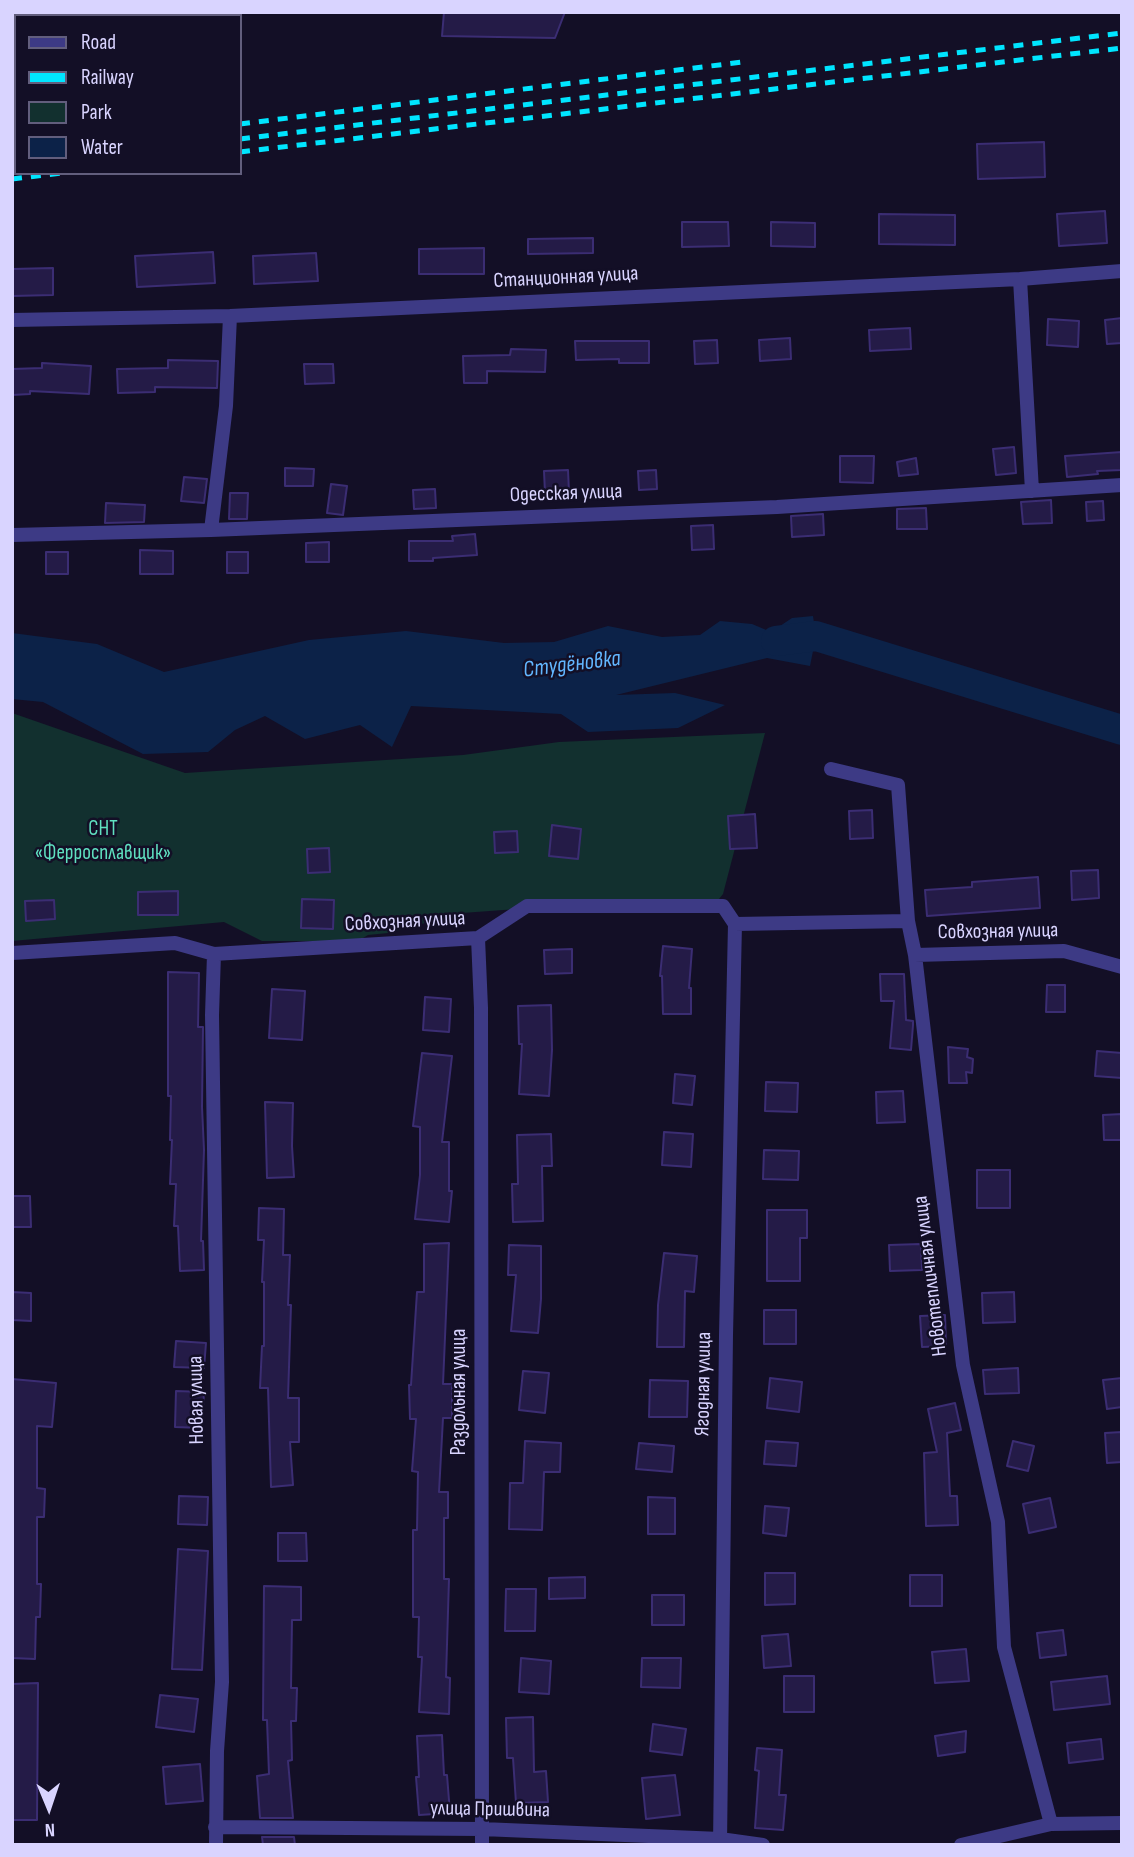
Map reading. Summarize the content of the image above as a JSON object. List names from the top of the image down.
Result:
{
  "streets": {
    "street": [
      "Станционная улица",
      "Одесская улица",
      "Совхозная улица",
      "Новотепличная улица",
      "Ягодная улица",
      "Раздольная улица",
      "Новая улица",
      "улица Пришвина"
    ]
  },
  "crossings": [
    ["Совхозная улица", "Новотепличная улица"],
    ["Совхозная улица", "Ягодная улица"],
    ["Совхозная улица", "Раздольная улица"],
    ["Совхозная улица", "Новая улица"],
    ["Ягодная улица", "улица Пришвина"],
    ["Раздольная улица", "улица Пришвина"],
    ["Новая улица", "улица Пришвина"]
  ],
  "water": ["Студёновка"],
  "parks": ["СНТ «Ферросплавщик»"],
  "legend": [
    "Road",
    "Railway",
    "Park",
    "Water"
  ],
  "north": "bottom"
}
